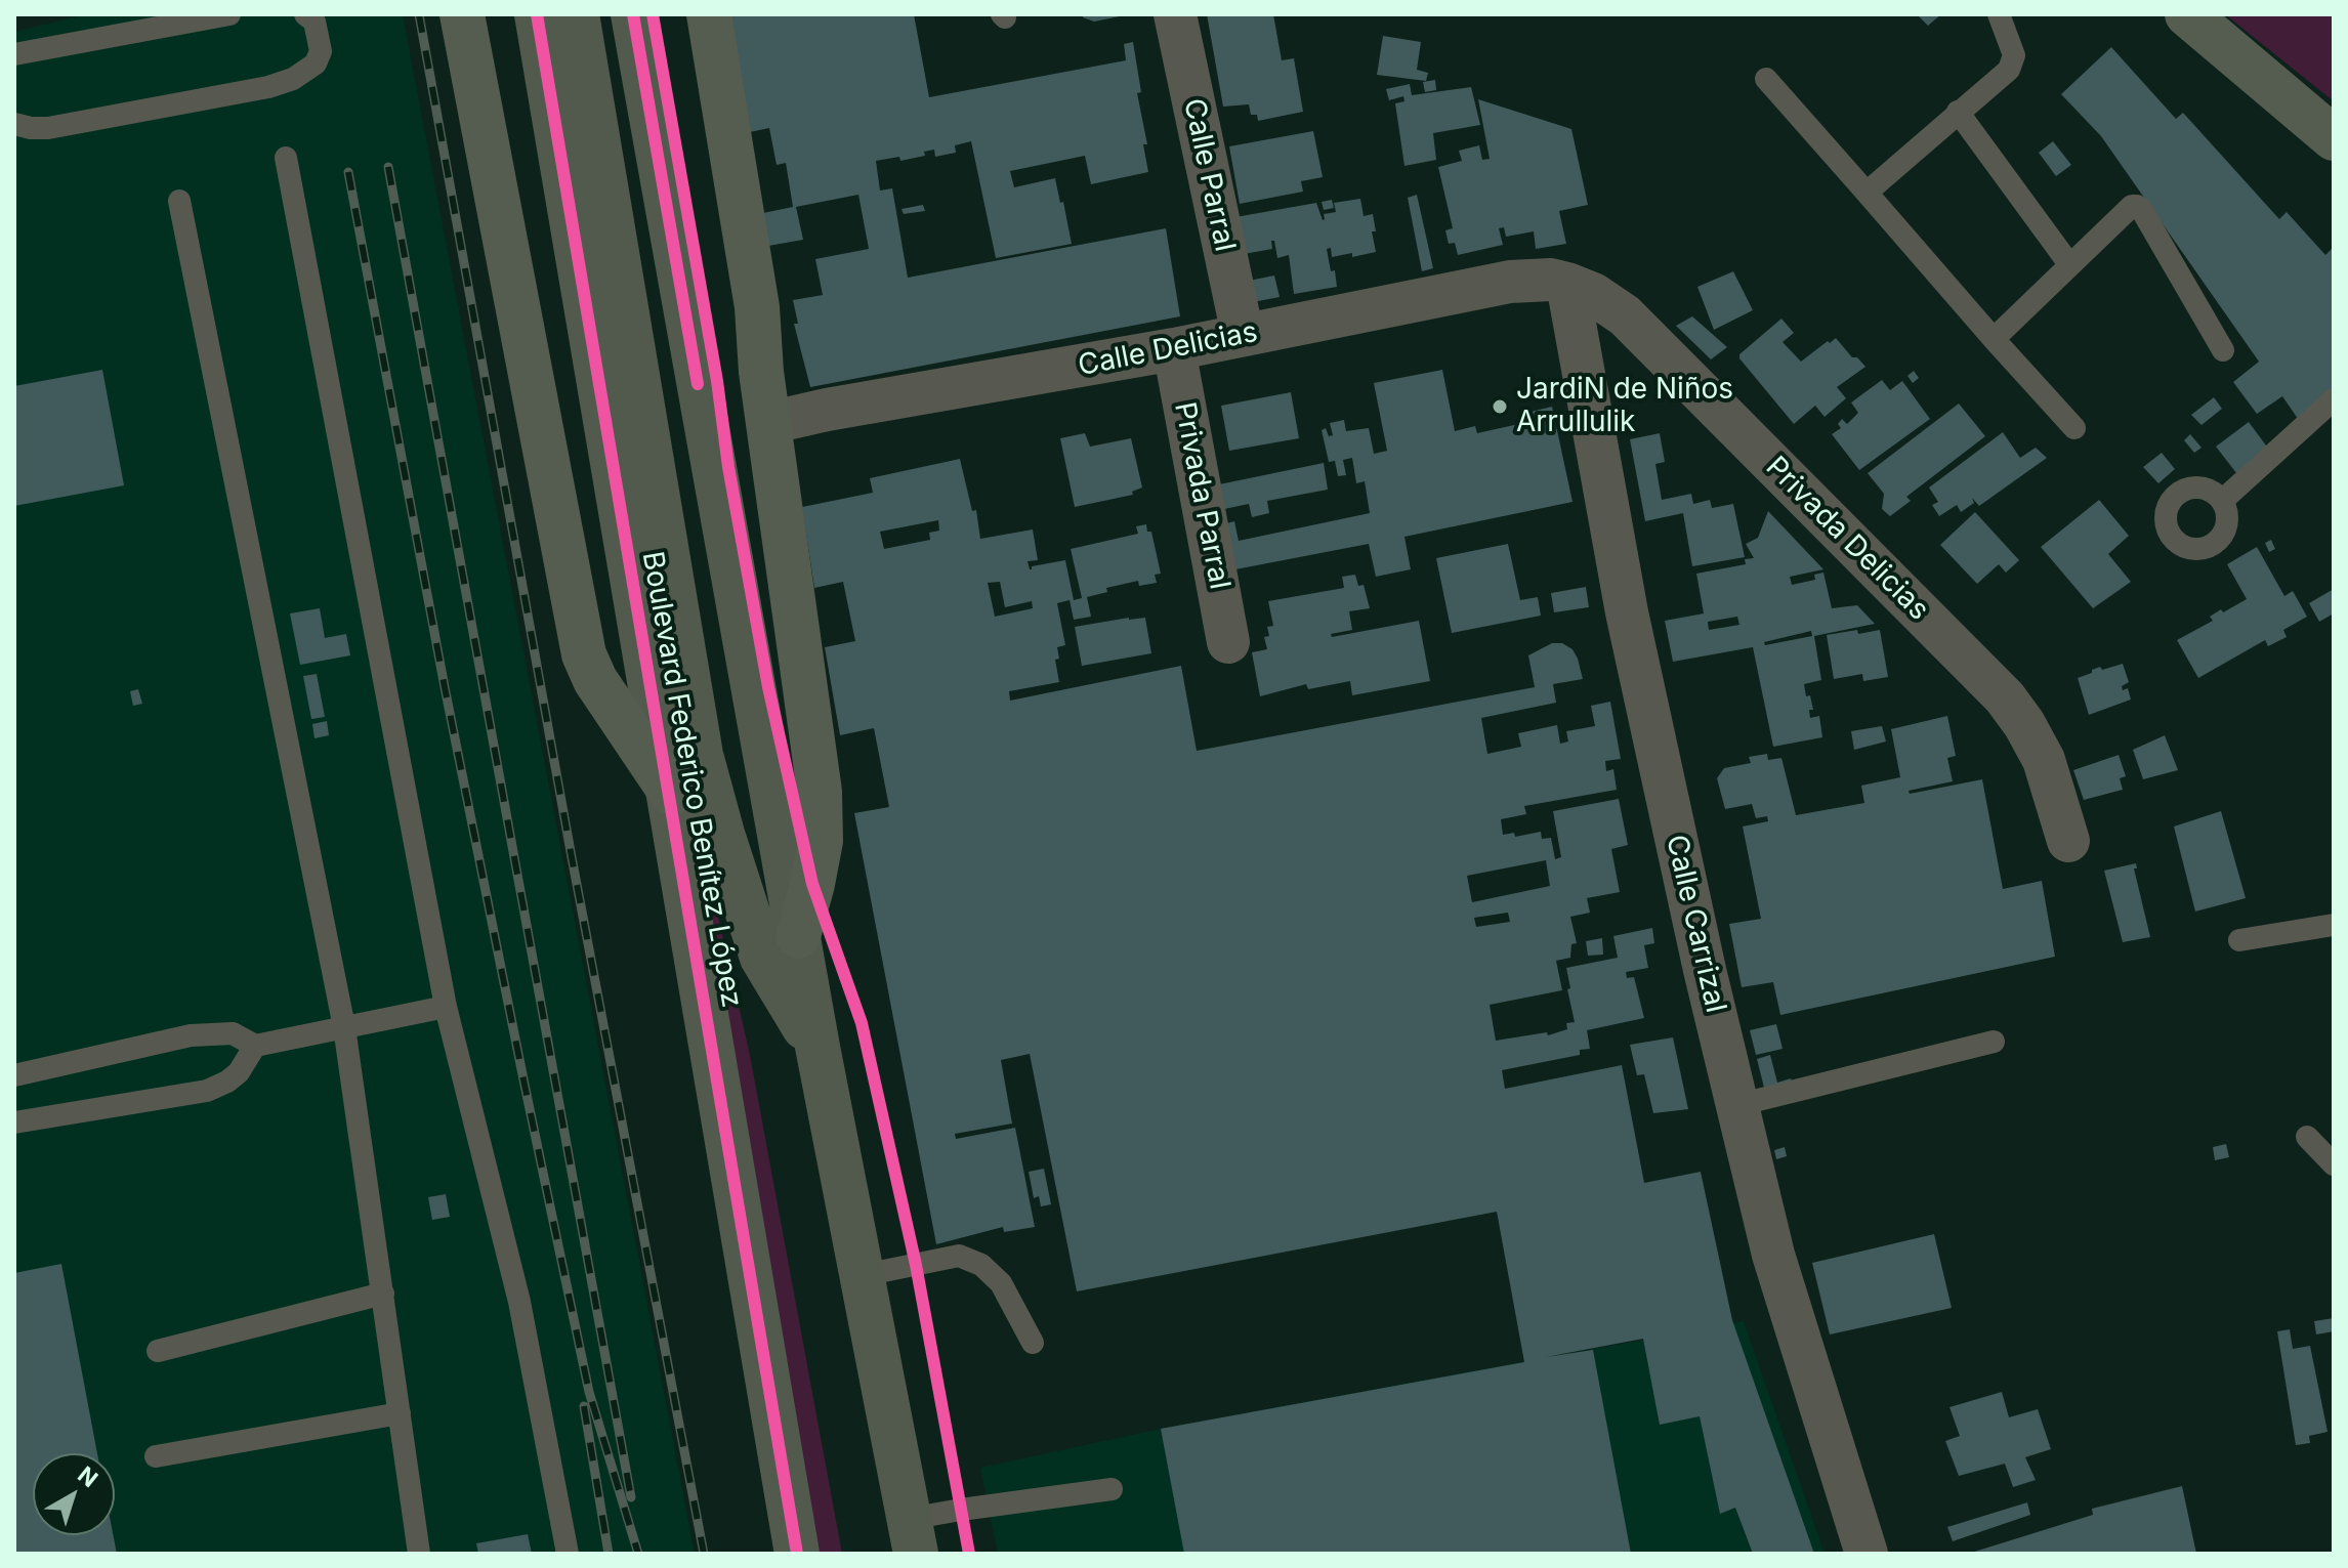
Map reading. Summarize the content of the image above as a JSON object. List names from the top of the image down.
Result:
{
  "streets": {
    "main road": ["Boulevard Federico Benítez López"],
    "street": [
      "Calle Parral",
      "Calle Delicias",
      "Privada Parral",
      "Privada Delicias",
      "Calle Carrizal"
    ]
  },
  "crossings": [
    ["Calle Parral", "Calle Delicias"],
    ["Calle Delicias", "Privada Parral"],
    ["Calle Delicias", "Privada Delicias"],
    ["Calle Delicias", "Calle Carrizal"],
    ["Privada Delicias", "Calle Carrizal"]
  ],
  "places": ["JardiN de Niños Arrullulik"],
  "north": "top right"
}
